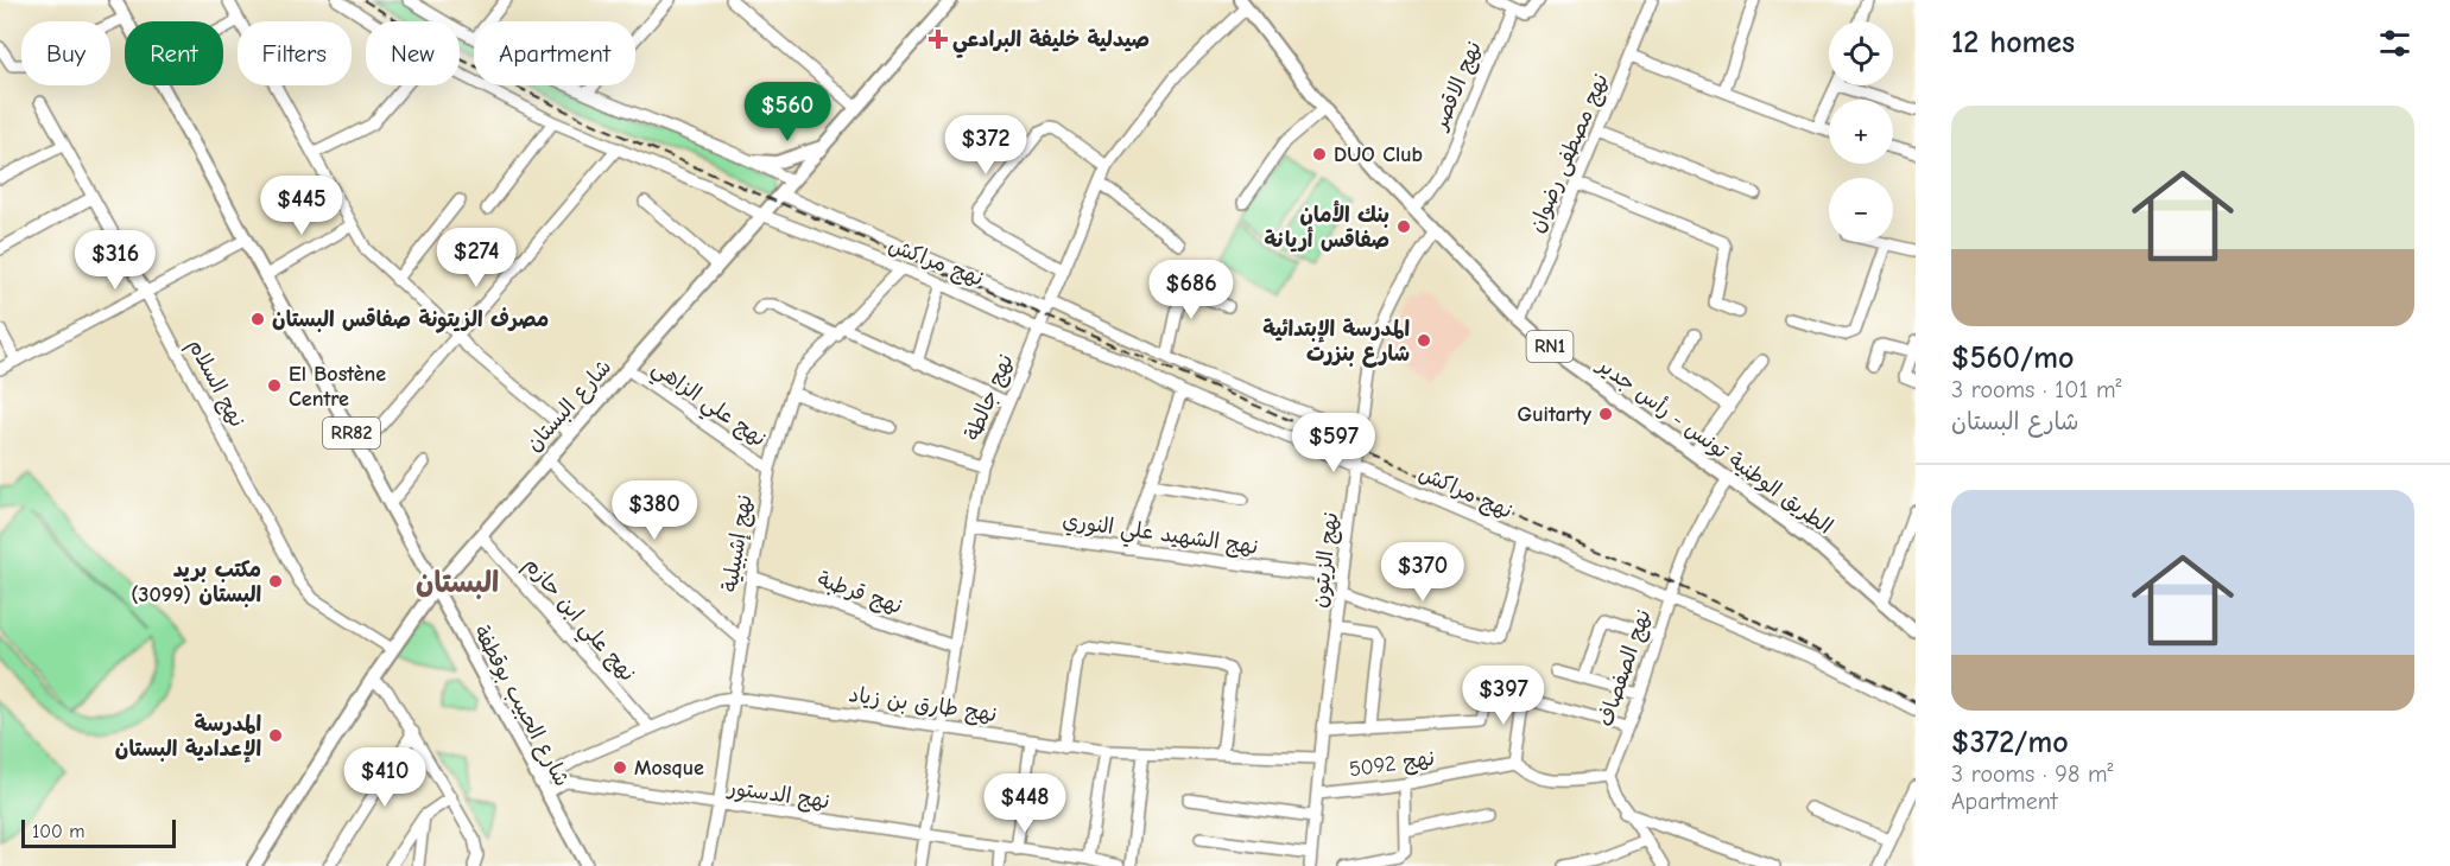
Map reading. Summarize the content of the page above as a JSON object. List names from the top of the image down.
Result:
{
  "streets": {
    "main road": [
      "RN1",
      "شارع البستان",
      "RR82",
      "الطريق الوطنية تونس - رأس جدير",
      "شارع الحبيب بوقطفة"
    ],
    "street": [
      "نهج الاقصر",
      "نهج مصطفى رضوان",
      "نهج مراكش",
      "نهج السلام",
      "نهج جالطة",
      "نهج علي الزاهي",
      "نهج الشهيد علي النوري",
      "نهج إشبيلية",
      "نهج الزيتون",
      "نهج قرطبة",
      "نهج علي ابن حازم",
      "نهج الصفصاف",
      "نهج طارق بن زياد",
      "نهج 5092",
      "نهج الدستور"
    ]
  },
  "crossings": [
    ["نهج الاقصر", "الطريق الوطنية تونس - رأس جدير"],
    ["نهج مصطفى رضوان", "الطريق الوطنية تونس - رأس جدير"],
    ["نهج مراكش", "نهج جالطة"],
    ["نهج مراكش", "شارع البستان"],
    ["نهج مراكش", "نهج إشبيلية"],
    ["نهج مراكش", "نهج الزيتون"],
    ["نهج مراكش", "نهج الصفصاف"],
    ["نهج السلام", "شارع البستان"],
    ["نهج جالطة", "الطريق الوطنية تونس - رأس جدير"],
    ["نهج جالطة", "نهج الشهيد علي النوري"],
    ["نهج جالطة", "نهج قرطبة"],
    ["نهج جالطة", "نهج طارق بن زياد"],
    ["نهج جالطة", "نهج الدستور"],
    ["نهج علي الزاهي", "شارع البستان"],
    ["نهج علي الزاهي", "نهج إشبيلية"],
    ["شارع البستان", "نهج علي ابن حازم"],
    ["شارع البستان", "شارع الحبيب بوقطفة"],
    ["الطريق الوطنية تونس - رأس جدير", "نهج الزيتون"],
    ["الطريق الوطنية تونس - رأس جدير", "نهج الصفصاف"],
    ["نهج الشهيد علي النوري", "نهج الزيتون"],
    ["نهج إشبيلية", "نهج قرطبة"],
    ["نهج إشبيلية", "نهج طارق بن زياد"],
    ["نهج إشبيلية", "نهج الدستور"],
    ["نهج الزيتون", "نهج طارق بن زياد"],
    ["نهج الزيتون", "نهج 5092"],
    ["نهج علي ابن حازم", "نهج طارق بن زياد"],
    ["نهج طارق بن زياد", "شارع الحبيب بوقطفة"],
    ["شارع الحبيب بوقطفة", "نهج الدستور"]
  ],
  "districts": ["البستان"],
  "places": {
    "health": ["صيدلية خليفة البرادعي"],
    "other": [
      "DUO Club",
      "بنك الأمان صفاقس أريانة",
      "مصرف الزيتونة صفاقس البستان",
      "المدرسة الإبتدائية شارع بنزرت",
      "El Bostène Centre",
      "Guitarty",
      "مكتب بريد البستان (3099)",
      "المدرسة الإعدادية البستان",
      "Mosque"
    ]
  },
  "scale_bar": "100 m",
  "page": {
    "heading": "12 homes",
    "map_buttons": ["+", "−"],
    "chip": [
      "Buy",
      "Rent",
      "Filters",
      "New",
      "Apartment"
    ],
    "price": [
      "$560",
      "$372",
      "$445",
      "$274",
      "$316",
      "$686",
      "$597",
      "$380",
      "$370",
      "$397",
      "$410",
      "$448"
    ],
    "list": [
      {
        "name": "$560/mo",
        "note": "3 rooms · 101 m² · شارع البستان"
      },
      {
        "name": "$372/mo",
        "note": "3 rooms · 98 m² · Apartment"
      }
    ],
    "scale": "100 m"
  }
}
